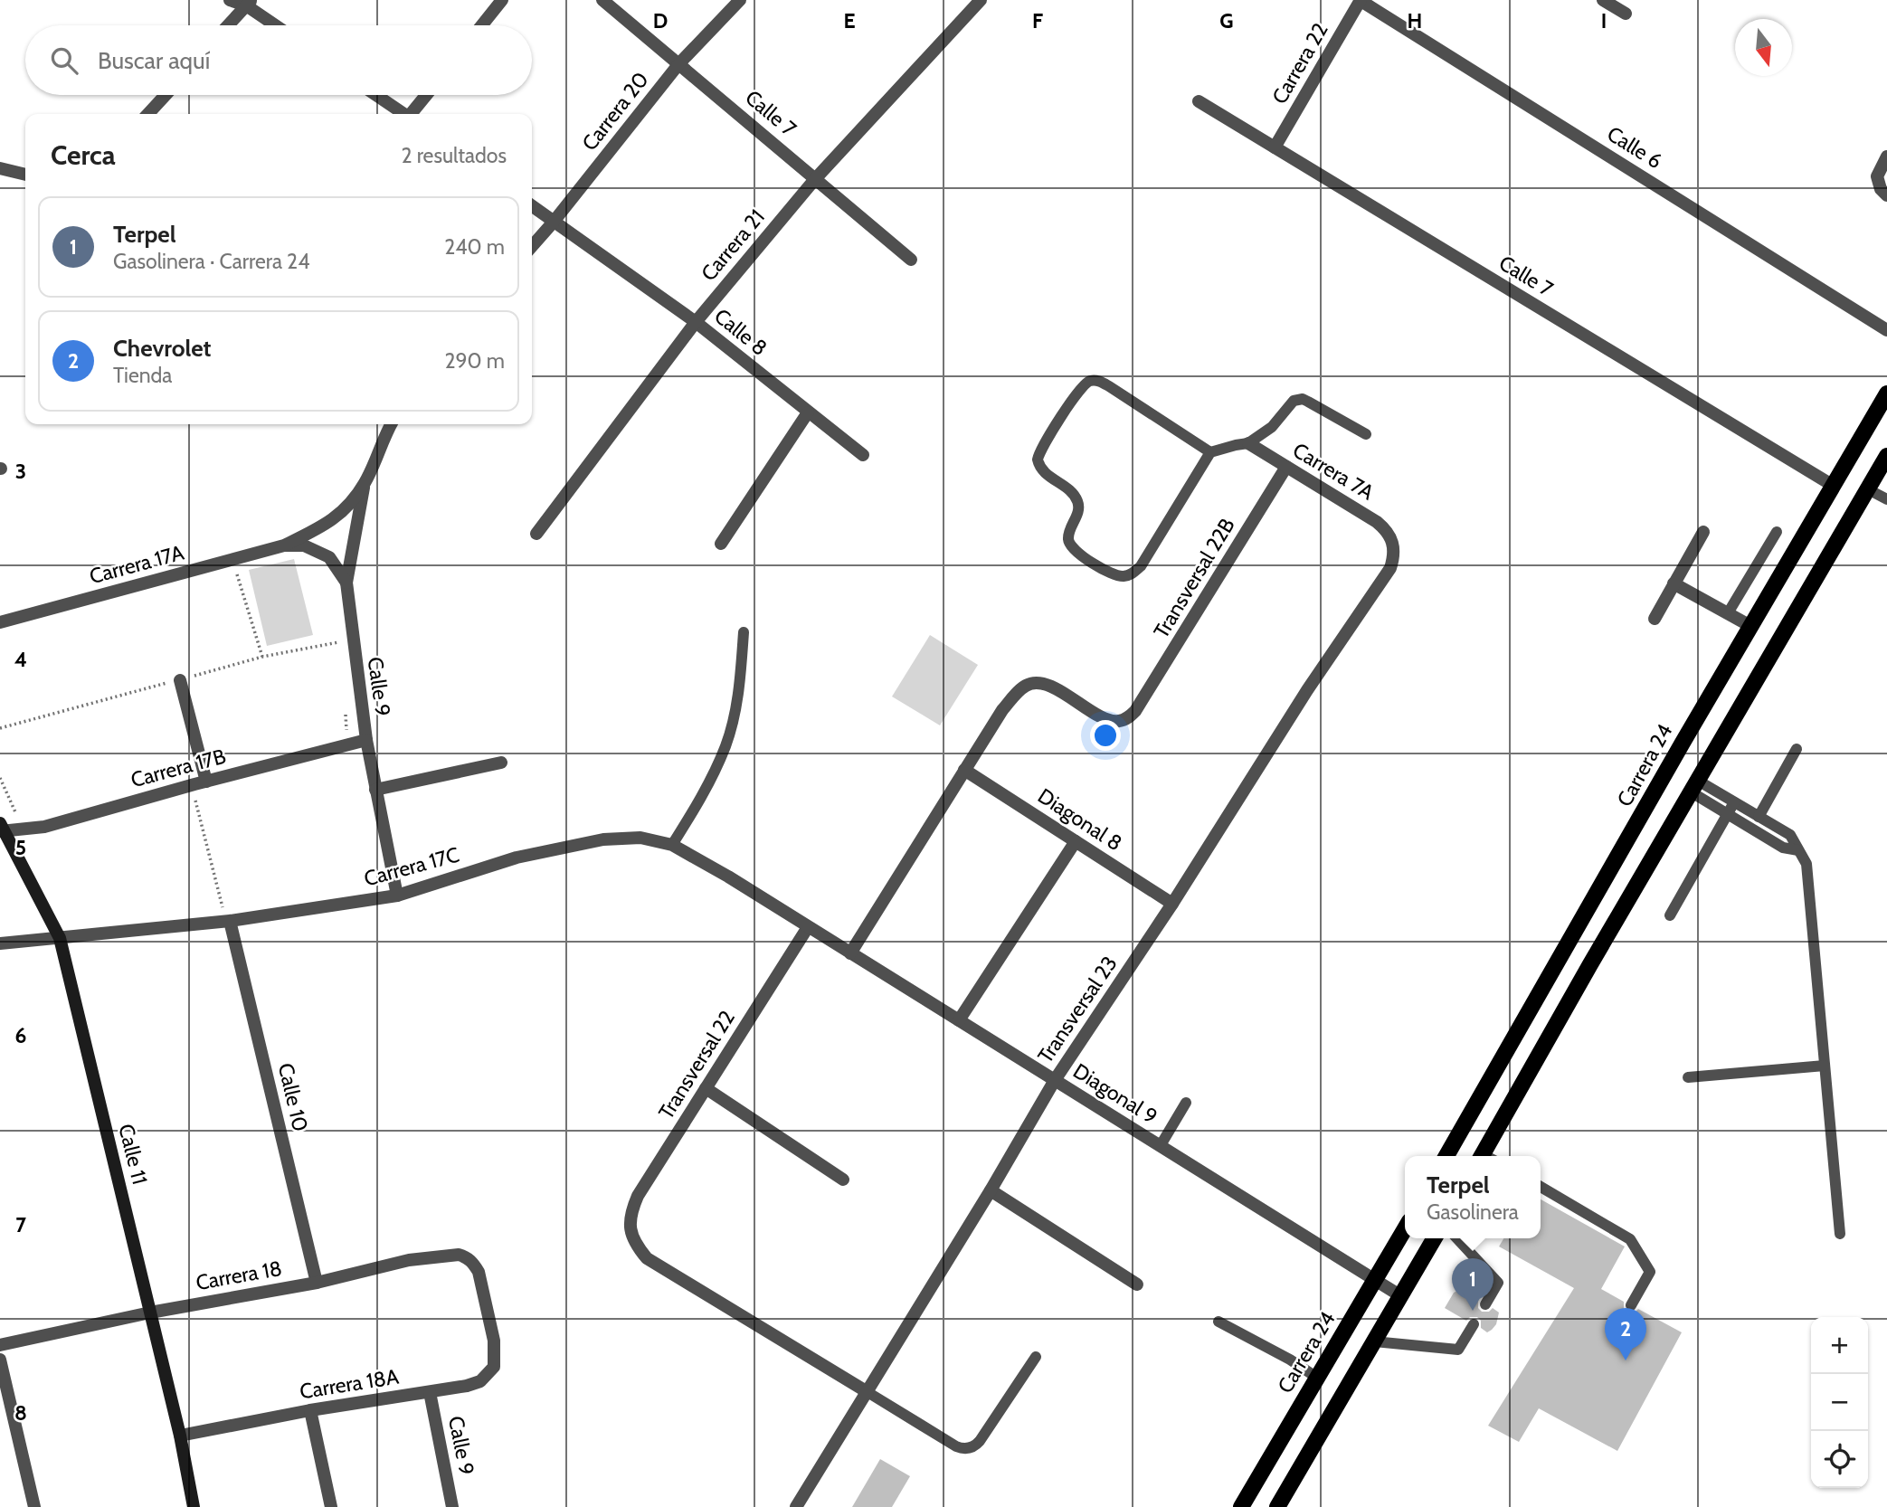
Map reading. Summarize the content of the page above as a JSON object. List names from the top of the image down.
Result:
{
  "streets": {
    "main road": ["Carrera 24"],
    "street": [
      "Carrera 22",
      "Carrera 20",
      "Calle 7",
      "Calle 6",
      "Carrera 21",
      "Calle 8",
      "Carrera 7A",
      "Carrera 17A",
      "Transversal 22B",
      "Calle 9",
      "Carrera 17B",
      "Diagonal 8",
      "Carrera 17C",
      "Transversal 23",
      "Transversal 22",
      "Diagonal 9",
      "Calle 10",
      "Calle 11",
      "Carrera 18",
      "Carrera 18A"
    ]
  },
  "crossings": [
    ["Carrera 22", "Calle 7"],
    ["Carrera 22", "Calle 6"],
    ["Carrera 20", "Calle 7"],
    ["Carrera 20", "Calle 8"],
    ["Calle 7", "Carrera 21"],
    ["Calle 7", "Carrera 24"],
    ["Carrera 21", "Calle 8"],
    ["Carrera 7A", "Transversal 22B"],
    ["Carrera 7A", "Transversal 23"],
    ["Carrera 17A", "Calle 9"],
    ["Transversal 22B", "Diagonal 8"],
    ["Calle 9", "Carrera 17B"],
    ["Calle 9", "Carrera 17C"],
    ["Calle 9", "Carrera 18A"],
    ["Carrera 24", "Diagonal 9"],
    ["Carrera 17B", "Calle 11"],
    ["Diagonal 8", "Transversal 23"],
    ["Carrera 17C", "Transversal 22"],
    ["Carrera 17C", "Diagonal 9"],
    ["Carrera 17C", "Calle 10"],
    ["Carrera 17C", "Calle 11"],
    ["Transversal 23", "Transversal 22"],
    ["Transversal 23", "Diagonal 9"],
    ["Transversal 22", "Diagonal 9"],
    ["Calle 10", "Carrera 18"],
    ["Calle 11", "Carrera 18"],
    ["Calle 11", "Carrera 18A"],
    ["Carrera 18", "Carrera 18A"]
  ],
  "north": "bottom",
  "page": {
    "search": "Buscar aquí",
    "heading": ["Cerca", "2 resultados"],
    "list": [
      {
        "mark": "1",
        "name": "Terpel",
        "note": "Gasolinera · Carrera 24",
        "value": "240 m"
      },
      {
        "mark": "2",
        "name": "Chevrolet",
        "note": "Tienda",
        "value": "290 m"
      }
    ],
    "popup": ["Terpel", "Gasolinera"],
    "pins": ["1", "2"],
    "map_buttons": ["+", "−"]
  },
  "grid": {
    "columns": [
      "D",
      "E",
      "F",
      "G",
      "H",
      "I"
    ],
    "rows": [
      "3",
      "4",
      "5",
      "6",
      "7",
      "8"
    ]
  }
}
